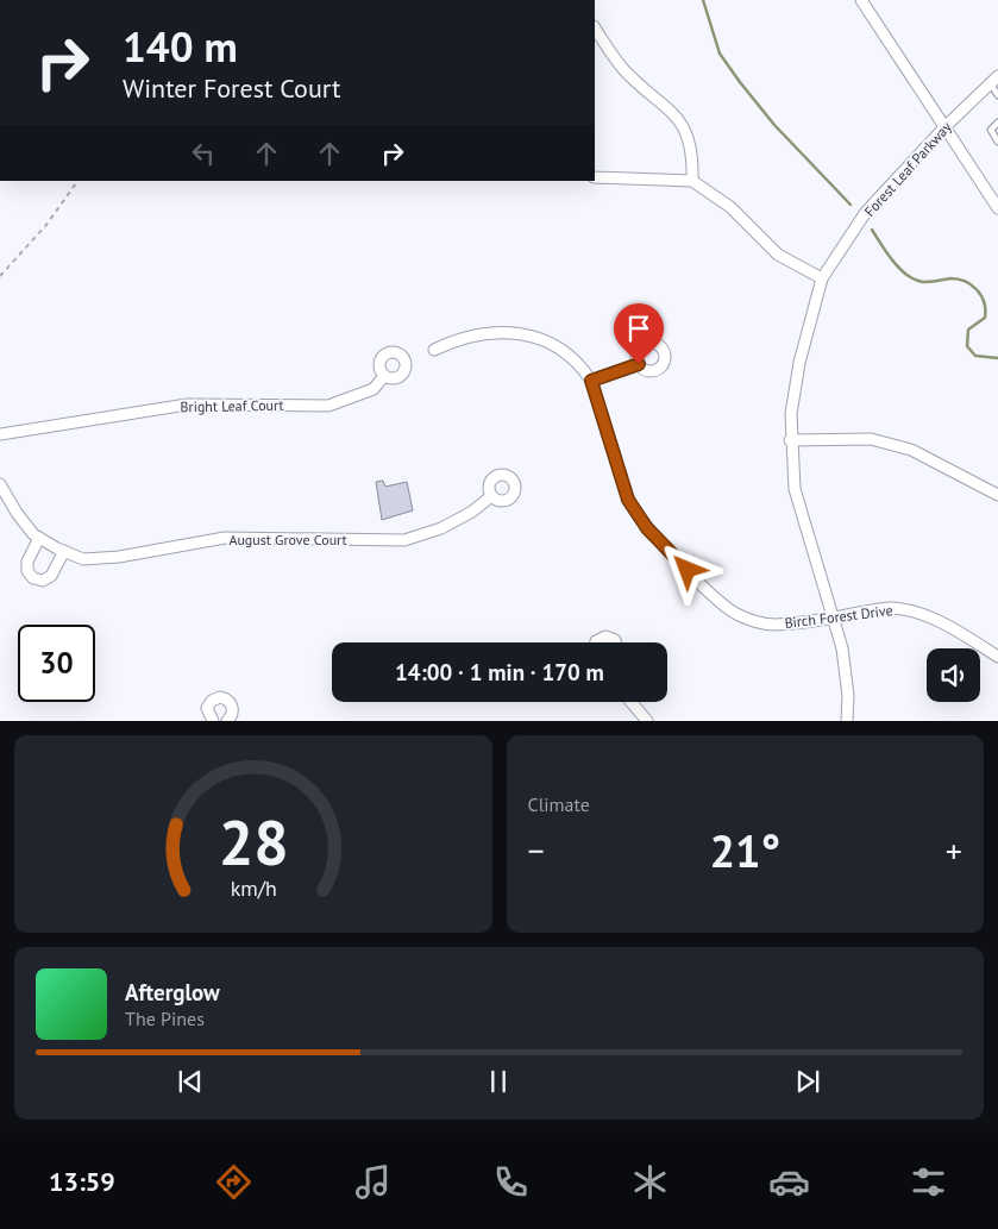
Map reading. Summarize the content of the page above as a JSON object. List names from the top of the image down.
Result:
{
  "streets": {
    "street": [
      "Forest Leaf Parkway",
      "Bright Leaf Court",
      "August Grove Court",
      "Birch Forest Drive"
    ]
  },
  "crossings": [
    ["Forest Leaf Parkway", "Birch Forest Drive"]
  ],
  "page": {
    "turn": ["140 m", "Winter Forest Court"],
    "limit": "30",
    "trip": "14:00 · 1 min · 170 m",
    "tile": "Climate",
    "heat": ["−", "21°", "+"],
    "song": ["Afterglow", "The Pines"],
    "tabs": "13:59",
    "gauge": ["28", "km/h"]
  }
}
